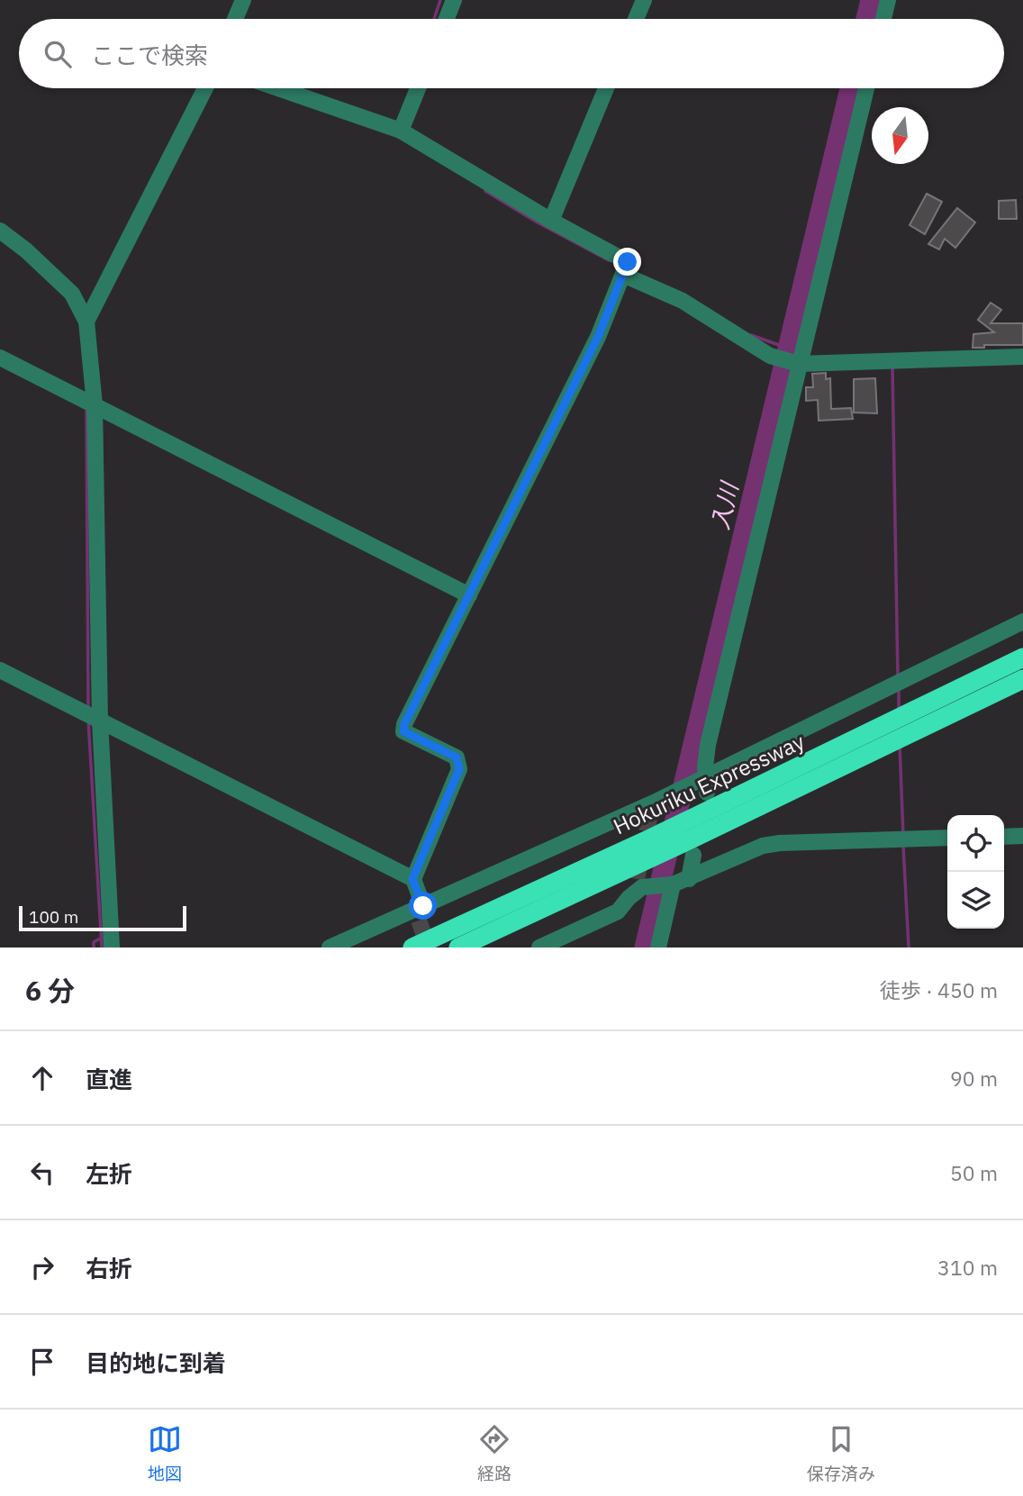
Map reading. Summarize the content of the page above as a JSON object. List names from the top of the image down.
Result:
{
  "streets": {
    "highway": ["Hokuriku Expressway"]
  },
  "water": ["入川"],
  "scale_bar": "100 m",
  "north": "bottom",
  "page": {
    "search": "ここで検索",
    "scale": "100 m",
    "heading": ["6 分", "徒歩 · 450 m"],
    "list": [
      ["直進", "90 m"],
      ["左折", "50 m"],
      ["右折", "310 m"],
      "目的地に到着"
    ],
    "nav": ["地図", "経路", "保存済み"]
  }
}
